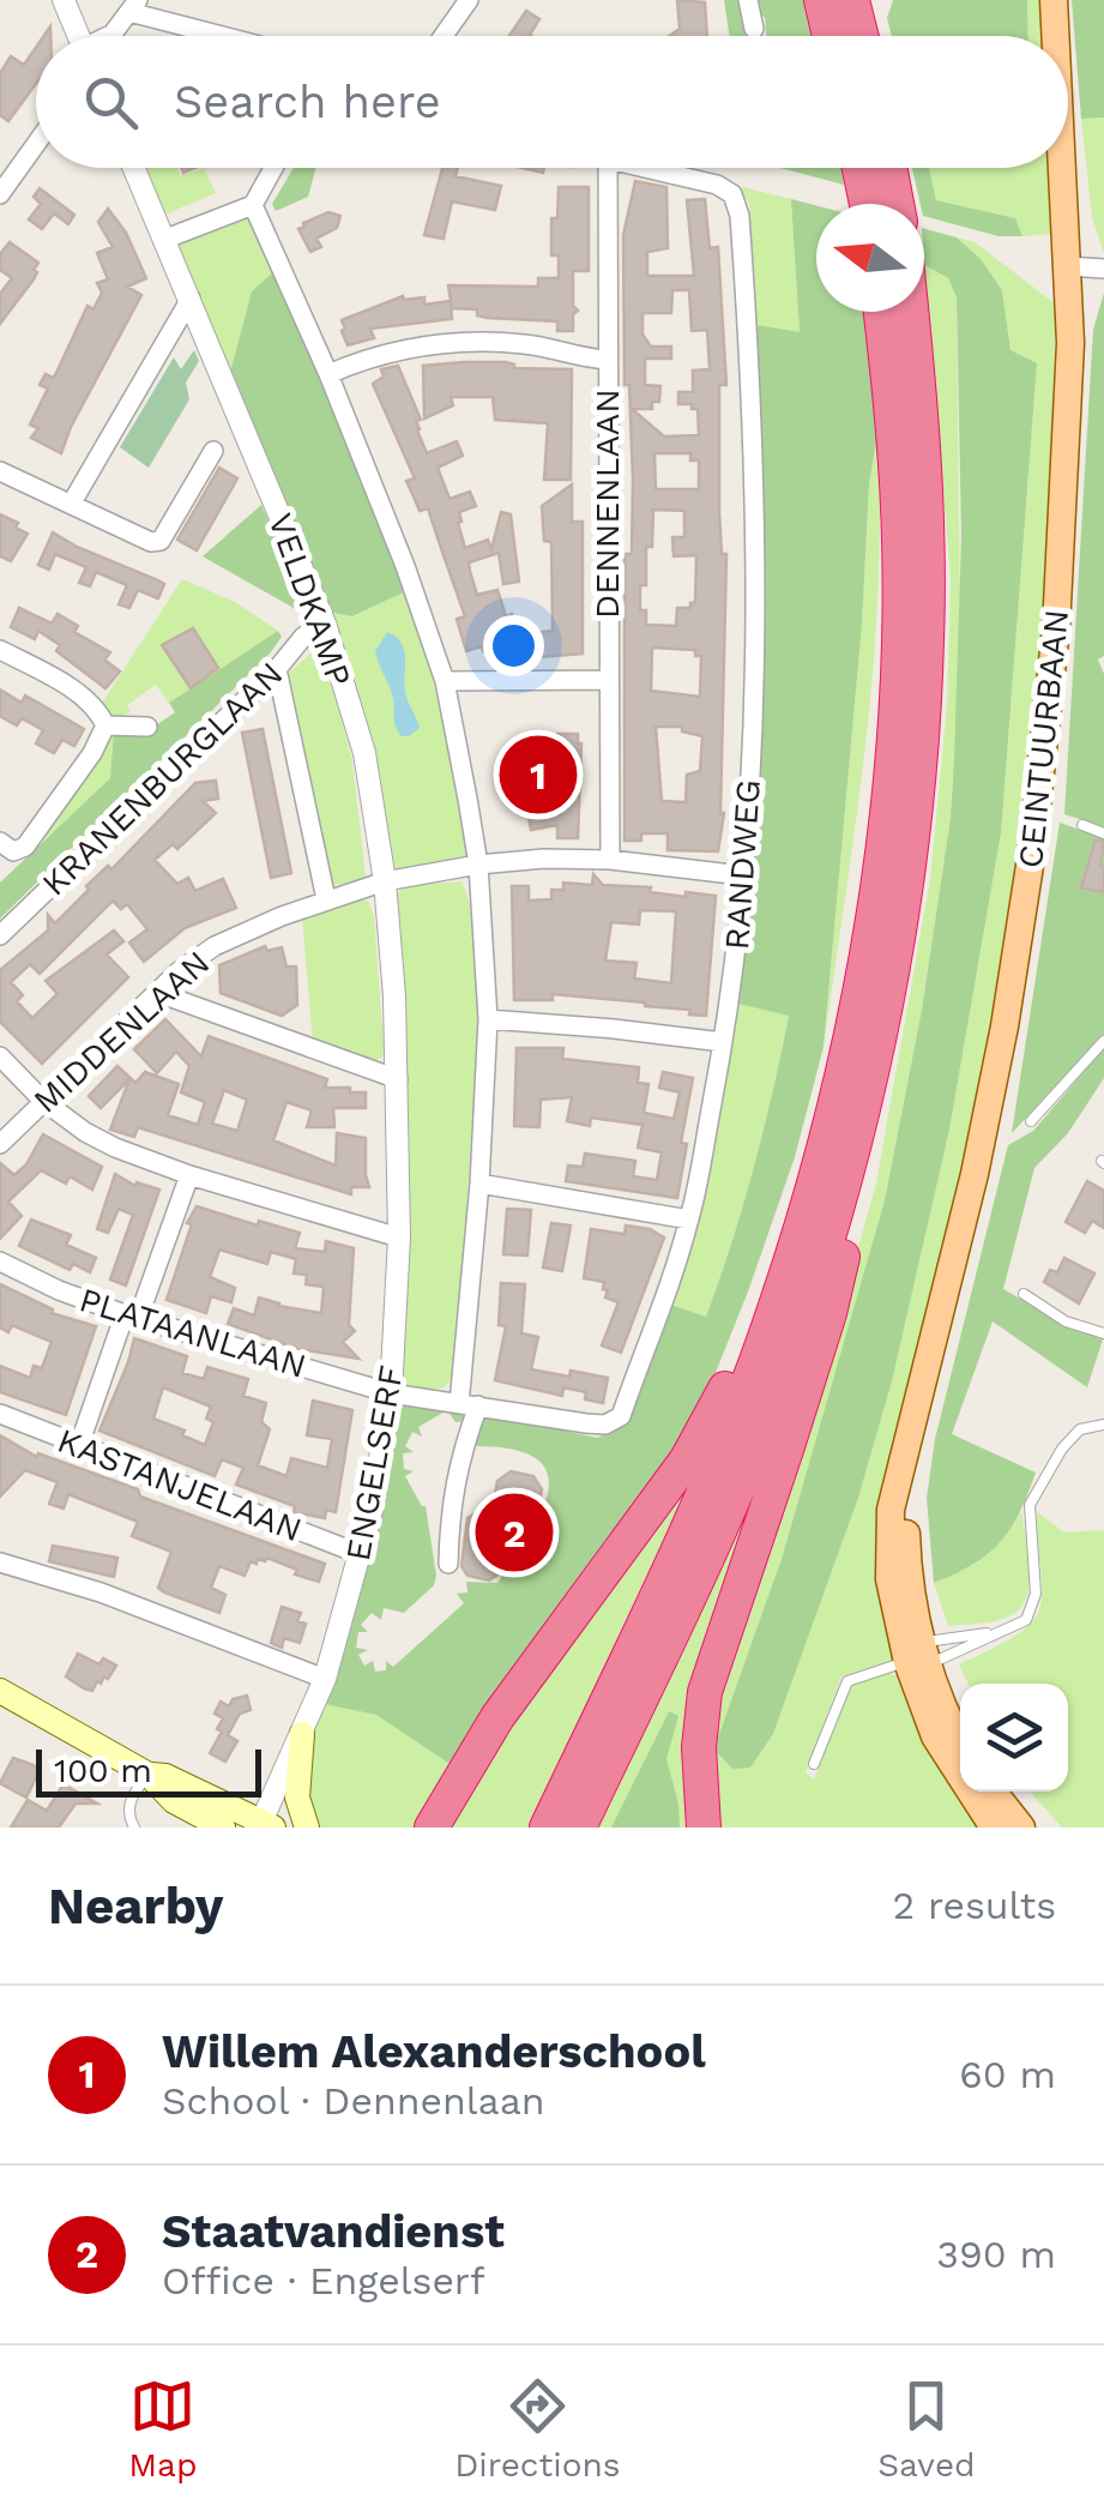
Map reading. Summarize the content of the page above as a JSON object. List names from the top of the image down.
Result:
{
  "streets": {
    "main road": ["CEINTUURBAAN"],
    "street": [
      "DENNENLAAN",
      "VELDKAMP",
      "KRANENBURGLAAN",
      "RANDWEG",
      "MIDDENLAAN",
      "PLATAANLAAN",
      "ENGELSERF",
      "KASTANJELAAN"
    ]
  },
  "crossings": [
    ["DENNENLAAN", "MIDDENLAAN"],
    ["VELDKAMP", "KRANENBURGLAAN"],
    ["VELDKAMP", "MIDDENLAAN"],
    ["VELDKAMP", "ENGELSERF"],
    ["RANDWEG", "MIDDENLAAN"],
    ["RANDWEG", "PLATAANLAAN"],
    ["RANDWEG", "ENGELSERF"],
    ["PLATAANLAAN", "ENGELSERF"],
    ["ENGELSERF", "KASTANJELAAN"]
  ],
  "scale_bar": "100 m",
  "north": "left",
  "page": {
    "search": "Search here",
    "pins": ["1", "2"],
    "scale": "100 m",
    "heading": ["Nearby", "2 results"],
    "list": [
      {
        "mark": "1",
        "name": "Willem Alexanderschool",
        "note": "School · Dennenlaan",
        "value": "60 m"
      },
      {
        "mark": "2",
        "name": "Staatvandienst",
        "note": "Office · Engelserf",
        "value": "390 m"
      }
    ],
    "nav": ["Map", "Directions", "Saved"]
  }
}
